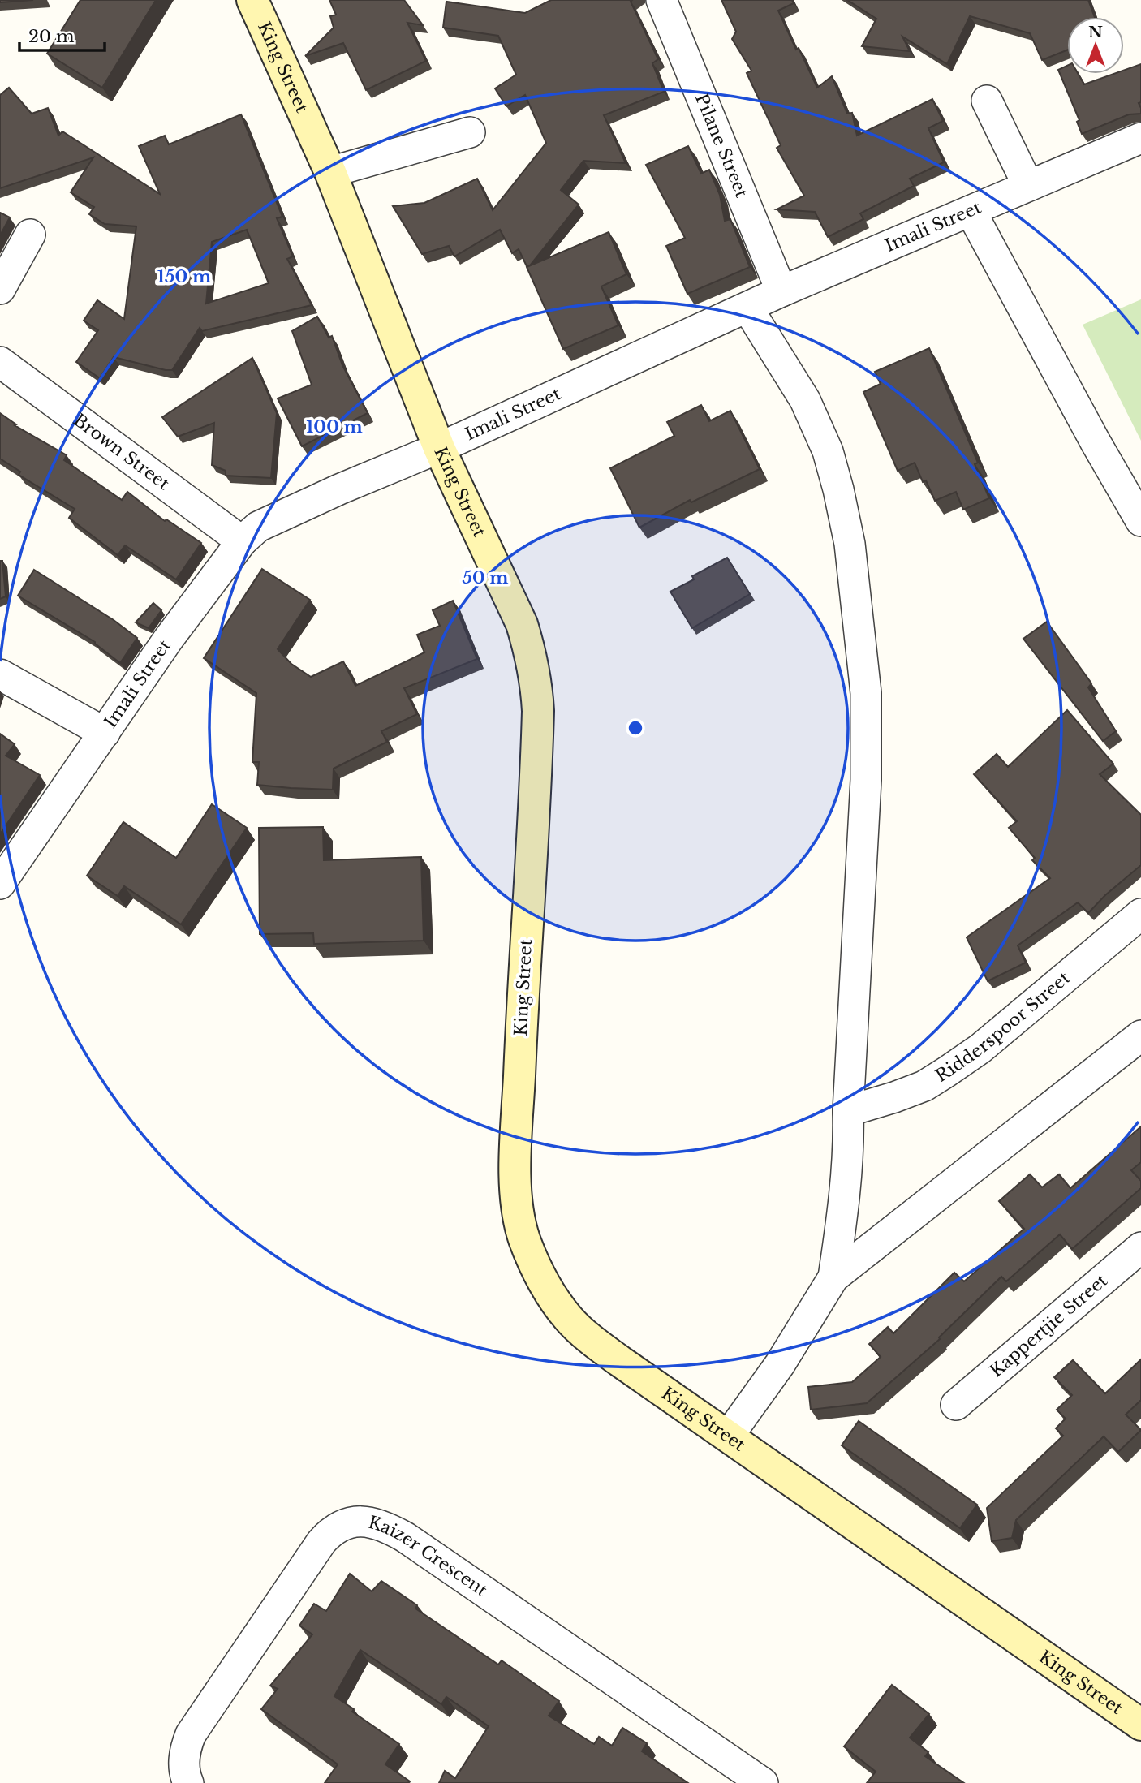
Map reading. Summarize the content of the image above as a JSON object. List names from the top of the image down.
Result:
{
  "streets": {
    "street": [
      "King Street",
      "Pilane Street",
      "Imali Street",
      "Brown Street",
      "Ridderspoor Street",
      "Kappertjie Street",
      "Kaizer Crescent"
    ]
  },
  "crossings": [
    ["King Street", "Imali Street"],
    ["Pilane Street", "Imali Street"],
    ["Imali Street", "Brown Street"]
  ],
  "scale_bar": "20 m",
  "north": "top",
  "rings": ["150 m", "100 m", "50 m"]
}
